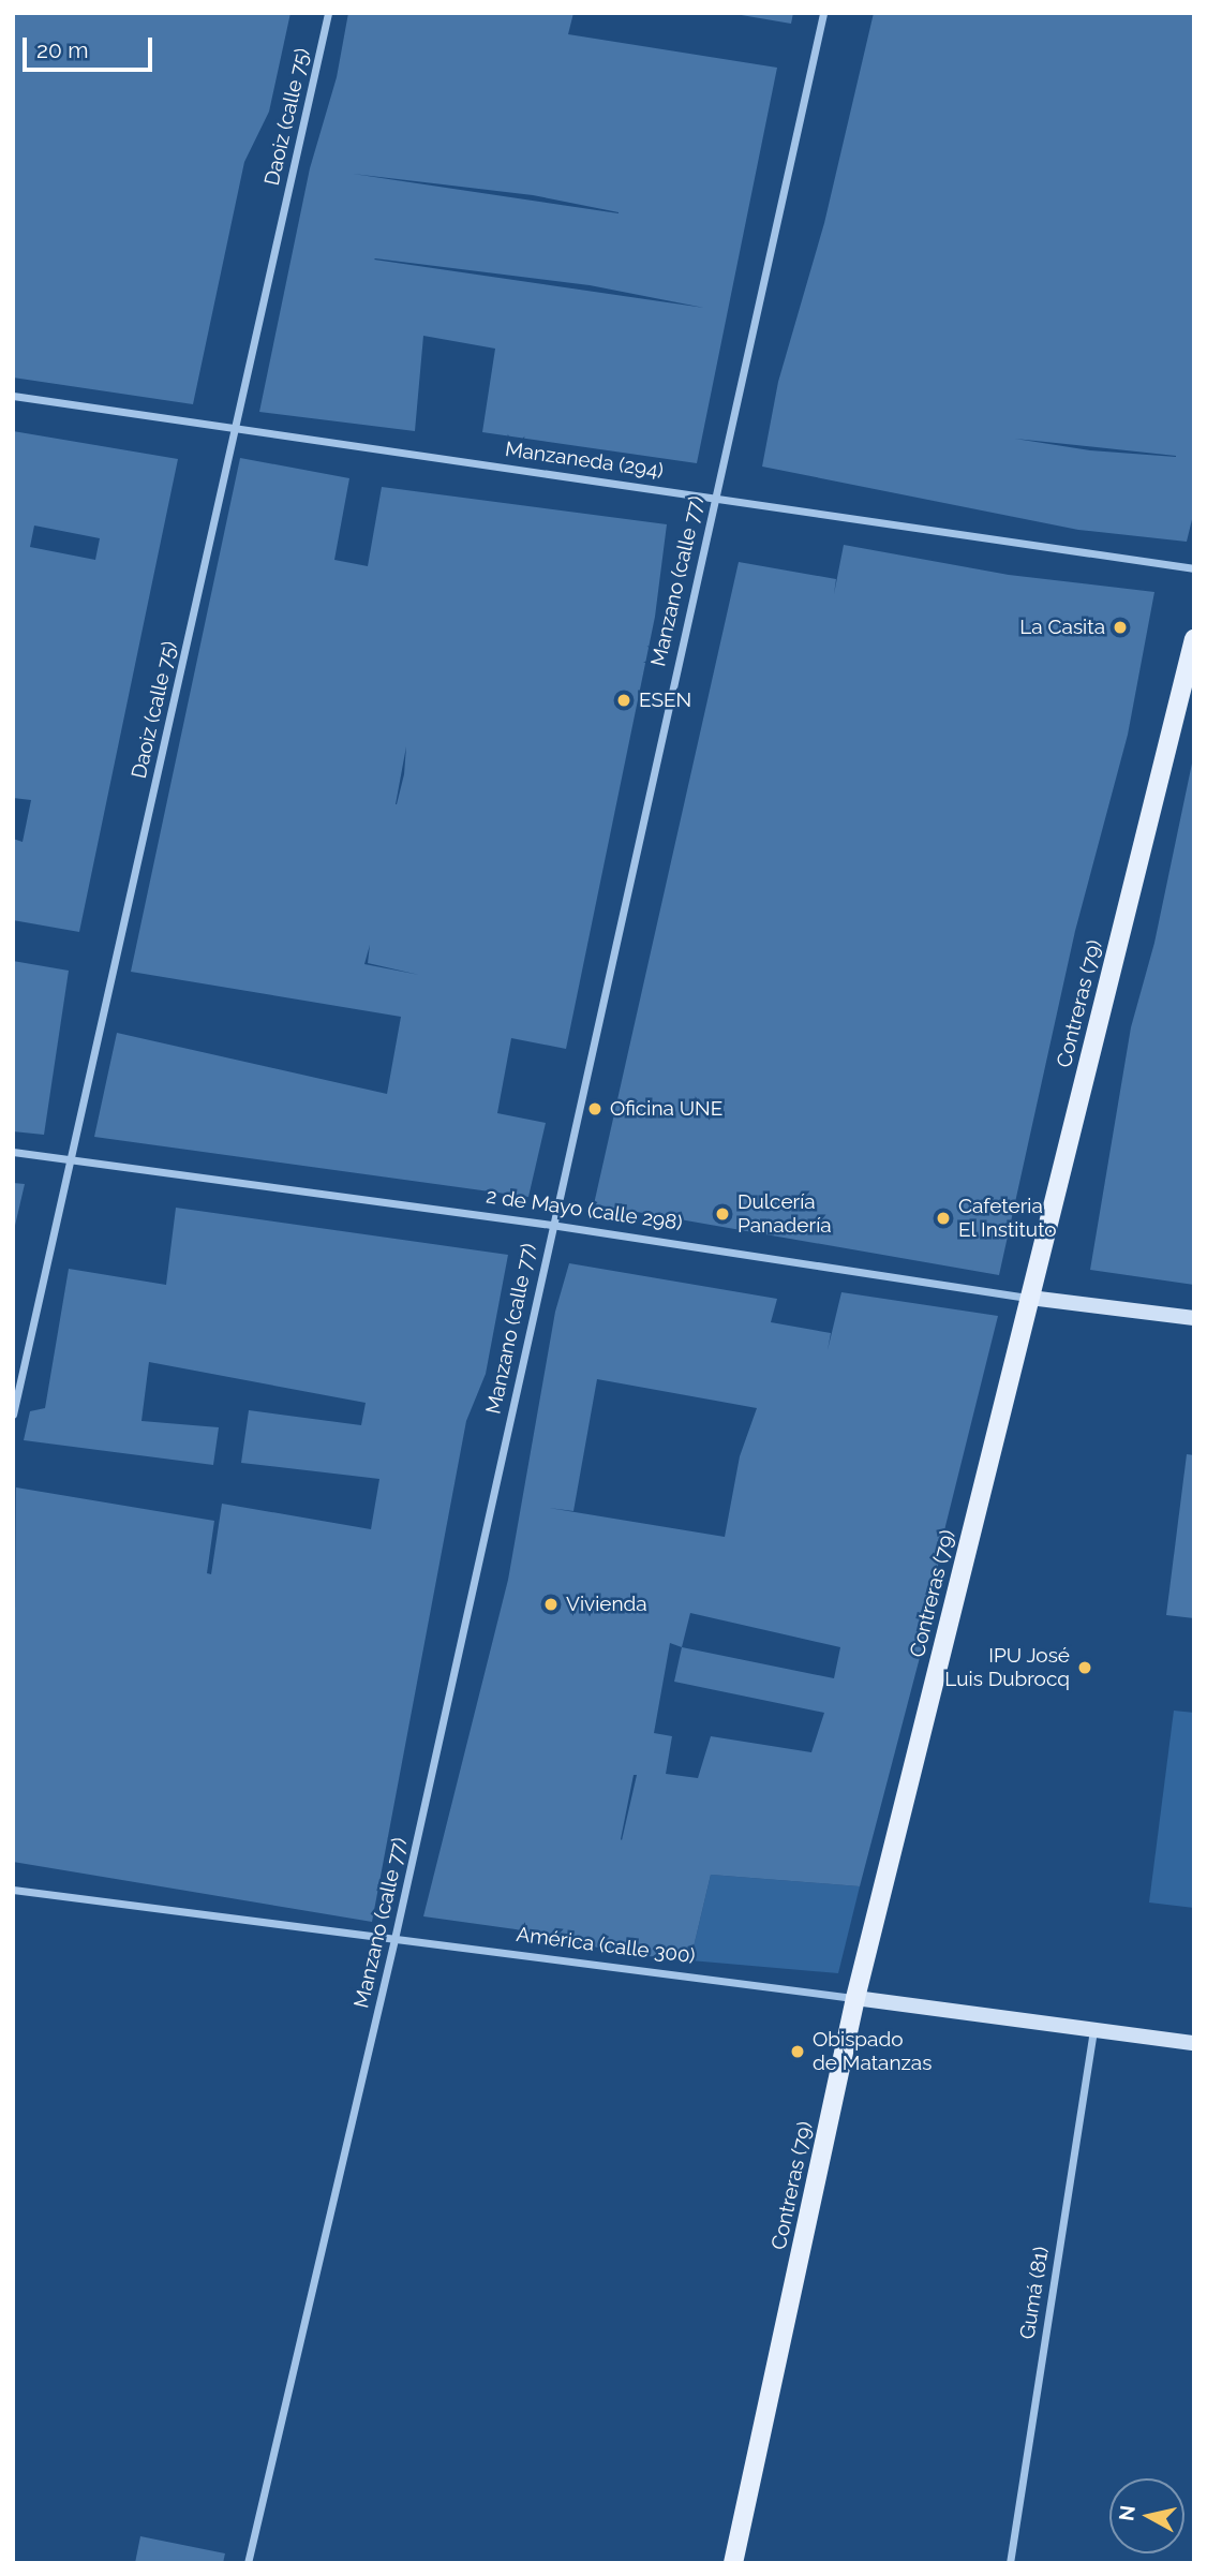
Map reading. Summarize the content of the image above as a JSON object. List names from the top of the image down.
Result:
{
  "streets": {
    "main road": ["Contreras (79)", "2 de Mayo (calle 298)", "América (calle 300)"],
    "street": [
      "Daoiz (calle 75)",
      "Manzaneda (294)",
      "Manzano (calle 77)",
      "Gumá (81)"
    ]
  },
  "crossings": [
    ["Daoiz (calle 75)", "Manzaneda (294)"],
    ["Daoiz (calle 75)", "2 de Mayo (calle 298)"],
    ["Manzaneda (294)", "Manzano (calle 77)"],
    ["Manzano (calle 77)", "2 de Mayo (calle 298)"],
    ["Manzano (calle 77)", "América (calle 300)"],
    ["Contreras (79)", "2 de Mayo (calle 298)"],
    ["Contreras (79)", "América (calle 300)"],
    ["América (calle 300)", "Gumá (81)"]
  ],
  "places": [
    "La Casita",
    "ESEN",
    "Oficina UNE",
    "Dulcería Panadería",
    "Cafeteria El Instituto",
    "Vivienda",
    "IPU José Luis Dubrocq",
    "Obispado de Matanzas"
  ],
  "scale_bar": "20 m",
  "north": "left"
}
